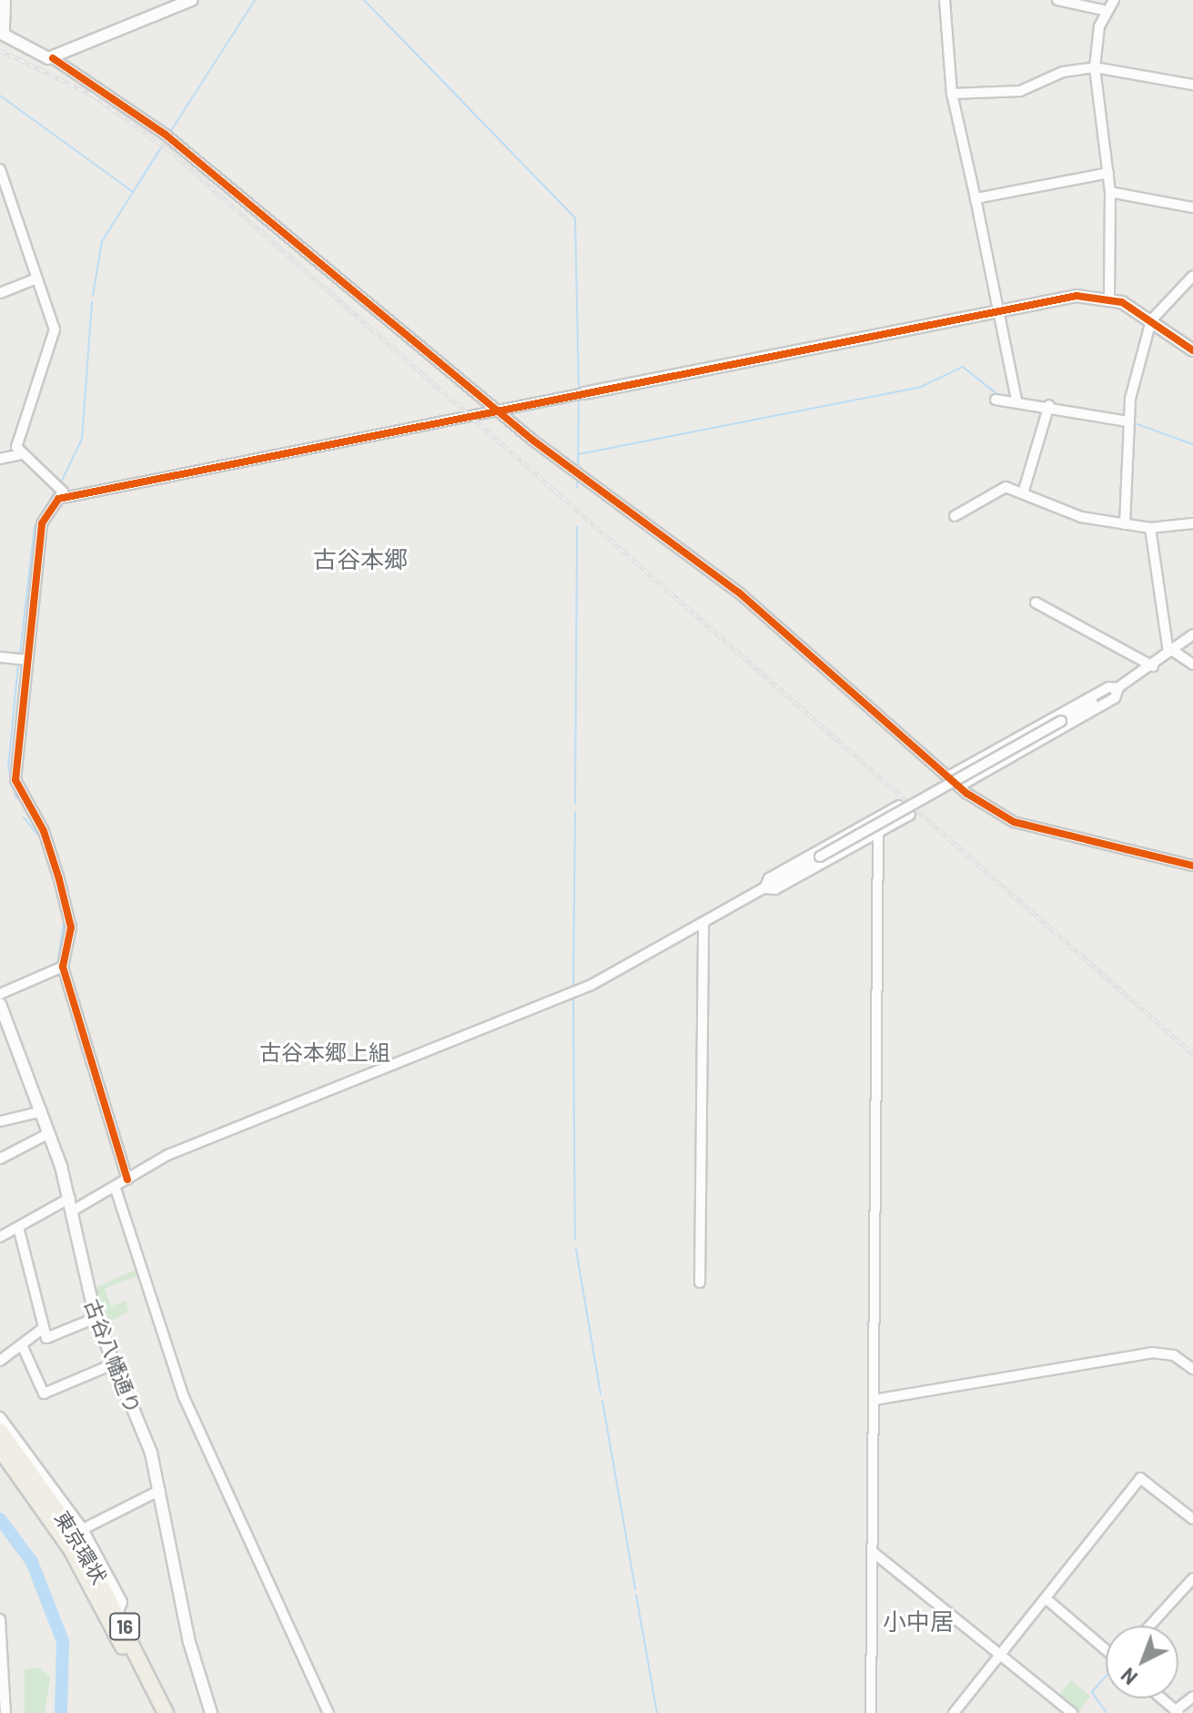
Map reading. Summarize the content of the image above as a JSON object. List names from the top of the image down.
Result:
{
  "streets": {
    "highway": ["東京環状", "16"],
    "street": ["古谷八幡通り"]
  },
  "districts": ["古谷本郷", "古谷本郷上組", "小中居"],
  "north": "bottom left"
}
